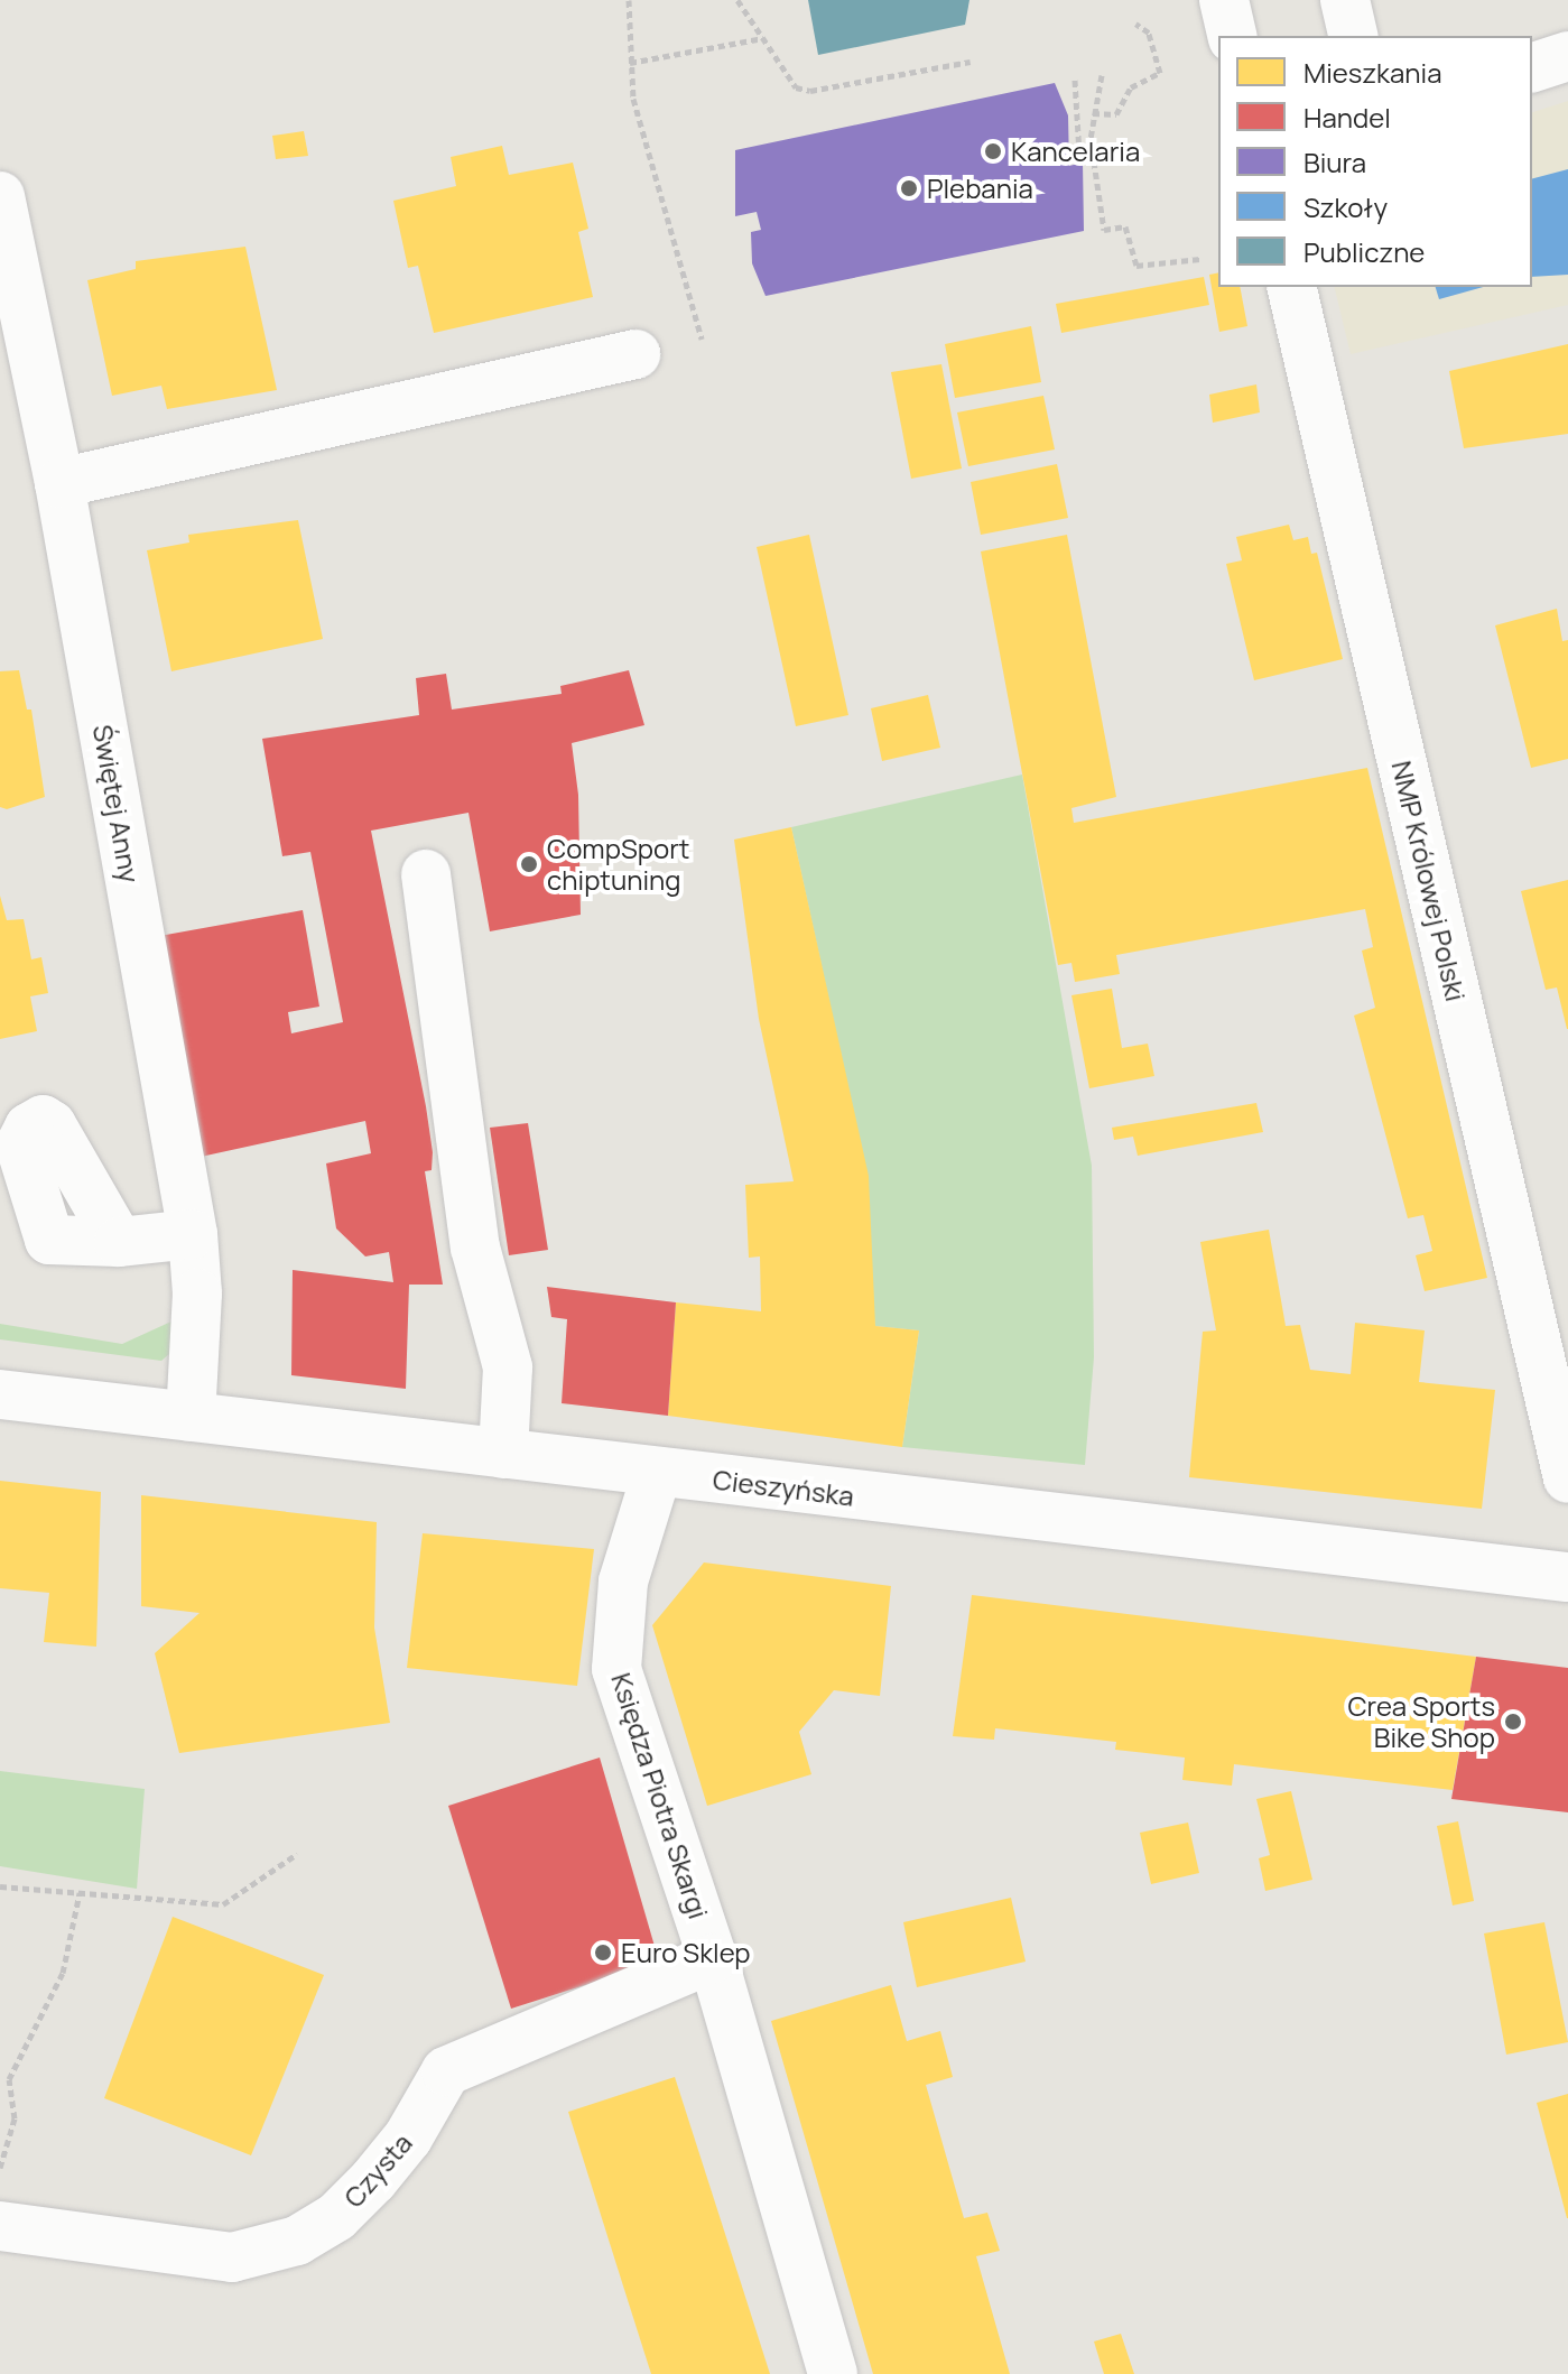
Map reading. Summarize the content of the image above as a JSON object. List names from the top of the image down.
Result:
{
  "streets": {
    "street": [
      "Świętej Anny",
      "NMP Królowej Polski",
      "Cieszyńska",
      "Księdza Piotra Skargi",
      "Czysta"
    ]
  },
  "crossings": [
    ["Świętej Anny", "Cieszyńska"],
    ["Cieszyńska", "Księdza Piotra Skargi"],
    ["Księdza Piotra Skargi", "Czysta"]
  ],
  "places": [
    "Kancelaria",
    "Plebania",
    "CompSport chiptuning",
    "Crea Sports Bike Shop",
    "Euro Sklep"
  ],
  "legend": [
    "Mieszkania",
    "Handel",
    "Biura",
    "Szkoły",
    "Publiczne"
  ]
}
